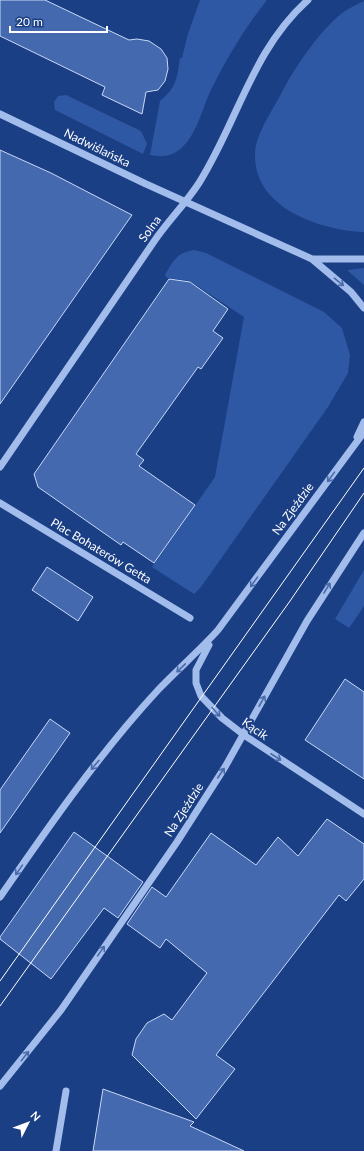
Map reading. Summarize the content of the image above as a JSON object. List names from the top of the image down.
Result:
{
  "streets": {
    "street": [
      "Nadwiślańska",
      "Solna",
      "Na Zjeździe",
      "Plac Bohaterów Getta",
      "Kącik"
    ]
  },
  "crossings": [
    ["Nadwiślańska", "Solna"],
    ["Na Zjeździe", "Kącik"]
  ],
  "one_way": ["Kącik"],
  "scale_bar": "20 m",
  "north": "top right"
}
